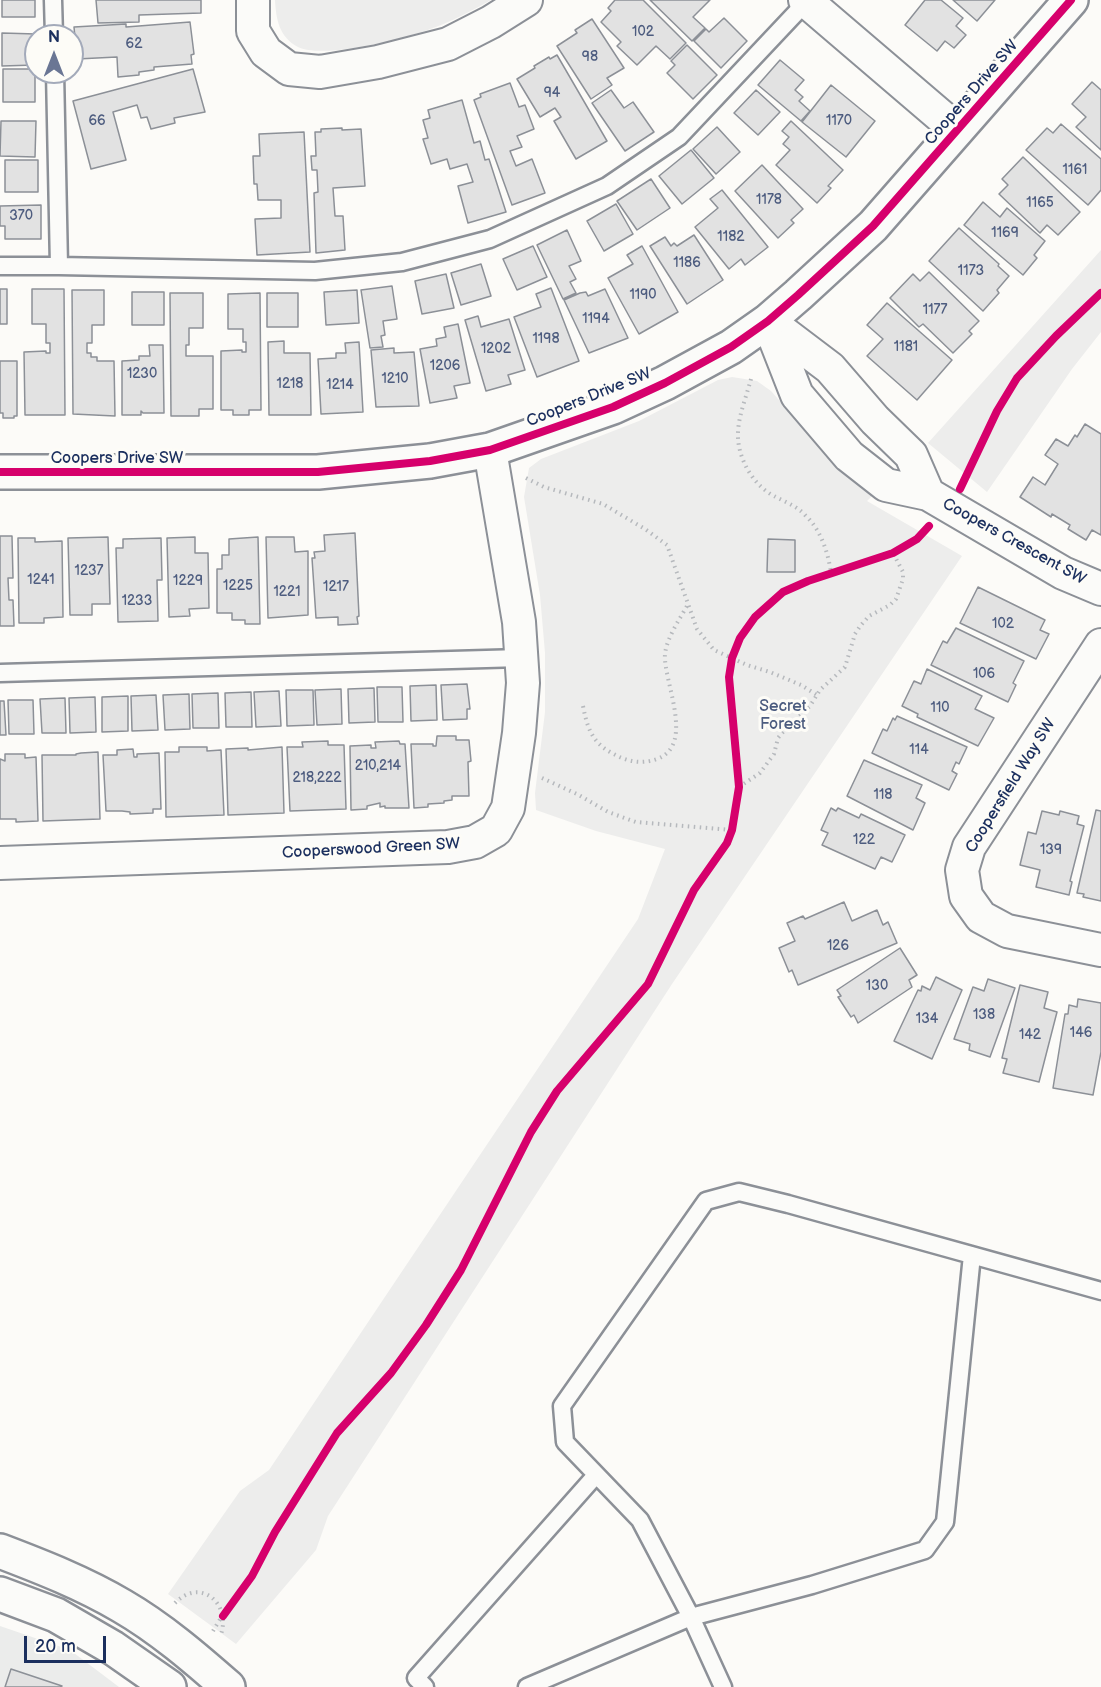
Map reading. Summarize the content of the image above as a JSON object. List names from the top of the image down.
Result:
{
  "streets": {
    "street": [
      "Coopers Drive SW",
      "Coopers Crescent SW",
      "Coopersfield Way SW",
      "Cooperswood Green SW"
    ]
  },
  "crossings": [
    ["Coopers Drive SW", "Coopers Crescent SW"],
    ["Coopers Drive SW", "Cooperswood Green SW"]
  ],
  "parks": ["Secret Forest"],
  "house_numbers": [
    "102",
    "62",
    "98",
    "94",
    "66",
    "1170",
    "1161",
    "1178",
    "1165",
    "370",
    "1169",
    "1182",
    "1186",
    "1173",
    "1190",
    "1177",
    "1194",
    "1198",
    "1181",
    "1202",
    "1206",
    "1230",
    "1210",
    "1218",
    "1214",
    "1237",
    "1241",
    "1229",
    "1225",
    "1217",
    "1221",
    "1233",
    "102",
    "106",
    "110",
    "114",
    "210,214",
    "218,222",
    "118",
    "122",
    "139",
    "126",
    "130",
    "138",
    "134",
    "146",
    "142"
  ],
  "scale_bar": "20 m",
  "north": "top"
}
